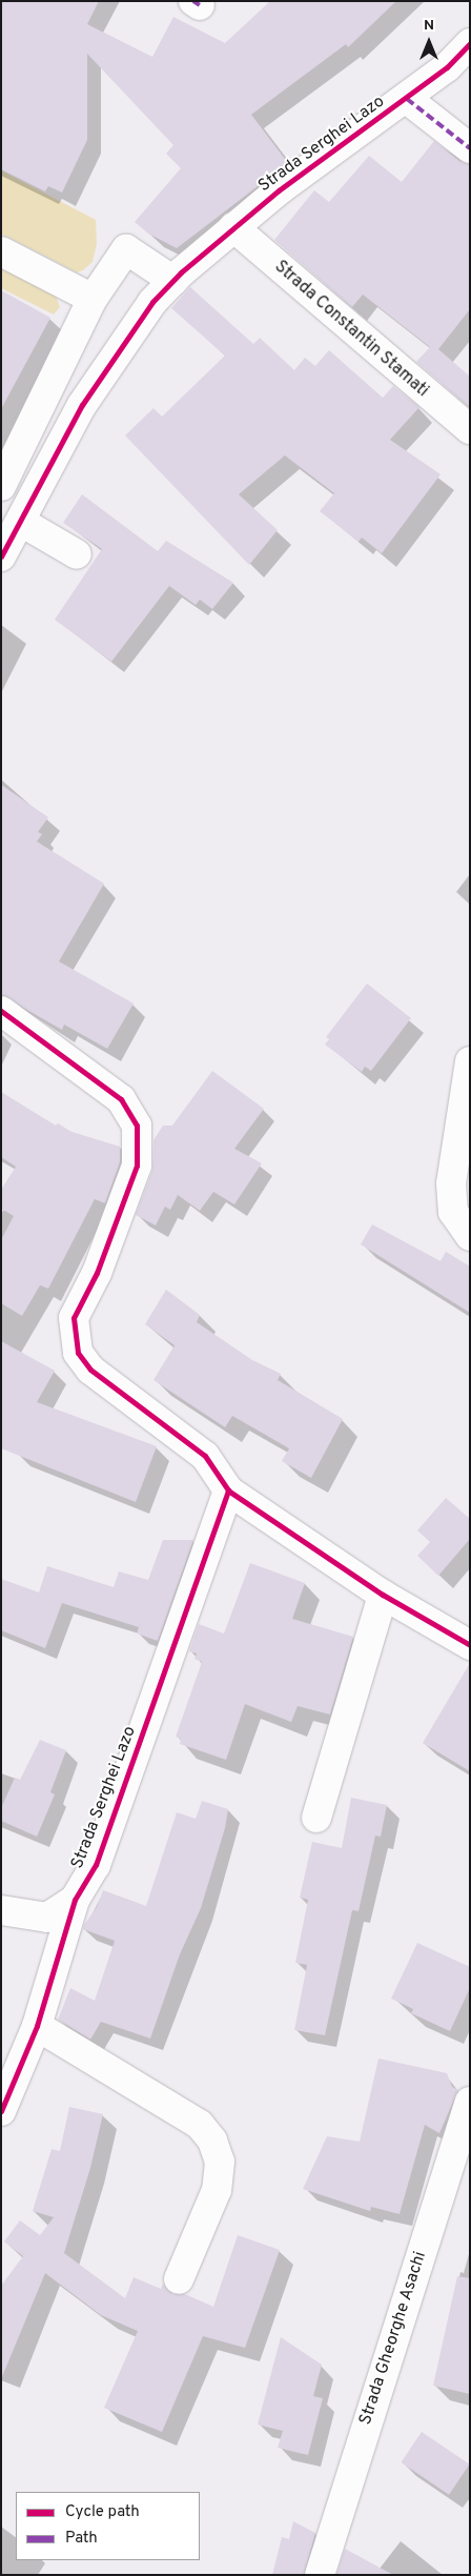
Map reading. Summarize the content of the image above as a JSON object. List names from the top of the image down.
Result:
{
  "streets": {
    "street": ["Strada Serghei Lazo", "Strada Constantin Stamati", "Strada Gheorghe Asachi"]
  },
  "crossings": [
    ["Strada Serghei Lazo", "Strada Constantin Stamati"]
  ],
  "legend": ["Cycle path", "Path"],
  "north": "top"
}
